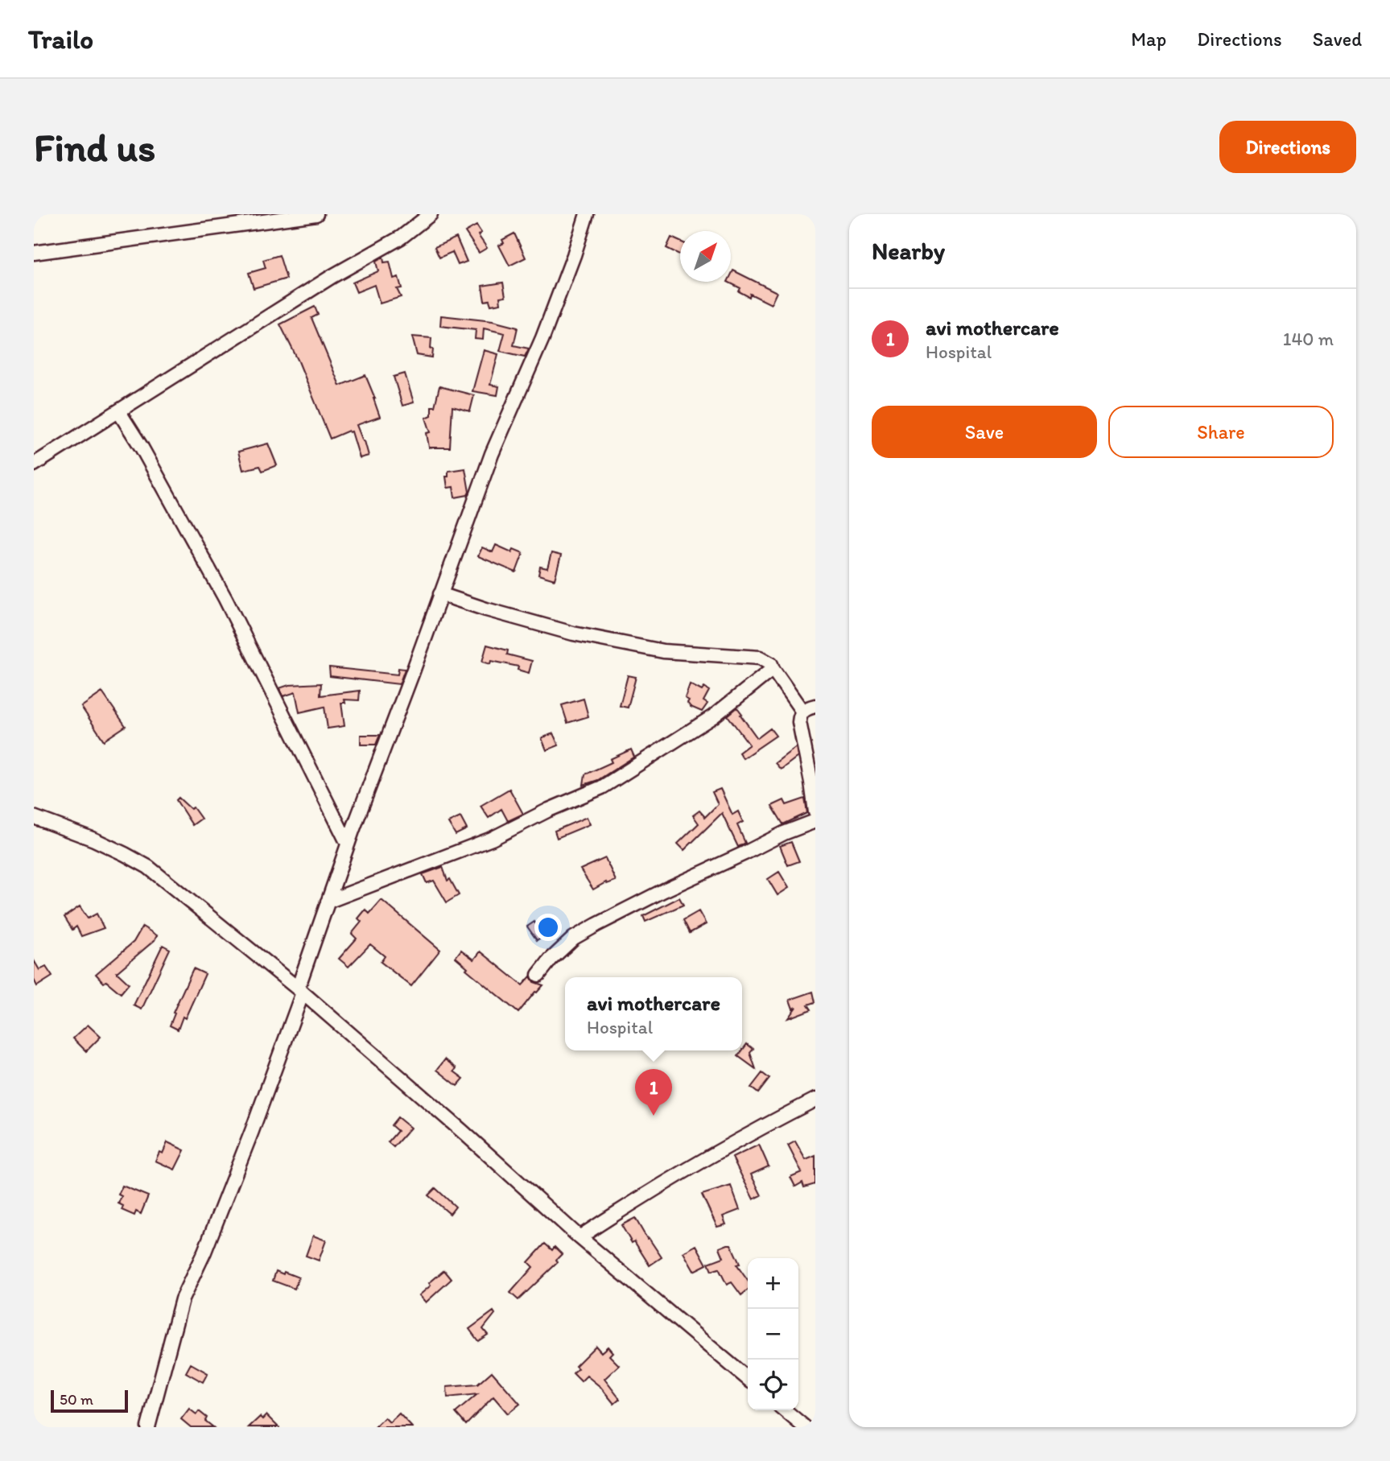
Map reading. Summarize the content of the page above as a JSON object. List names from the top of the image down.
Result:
{
  "scale_bar": "50 m",
  "north": "top right",
  "page": {
    "header": "Trailo",
    "nav": ["Map", "Directions", "Saved"],
    "buttons": [
      "Directions",
      ["Save", "Share"]
    ],
    "title": "Find us",
    "heading": "Nearby",
    "list": [
      {
        "mark": "1",
        "name": "avi mothercare",
        "note": "Hospital",
        "value": "140 m"
      }
    ],
    "popup": ["avi mothercare", "Hospital"],
    "pins": "1",
    "map_buttons": ["+", "−"],
    "scale": "50 m"
  }
}
